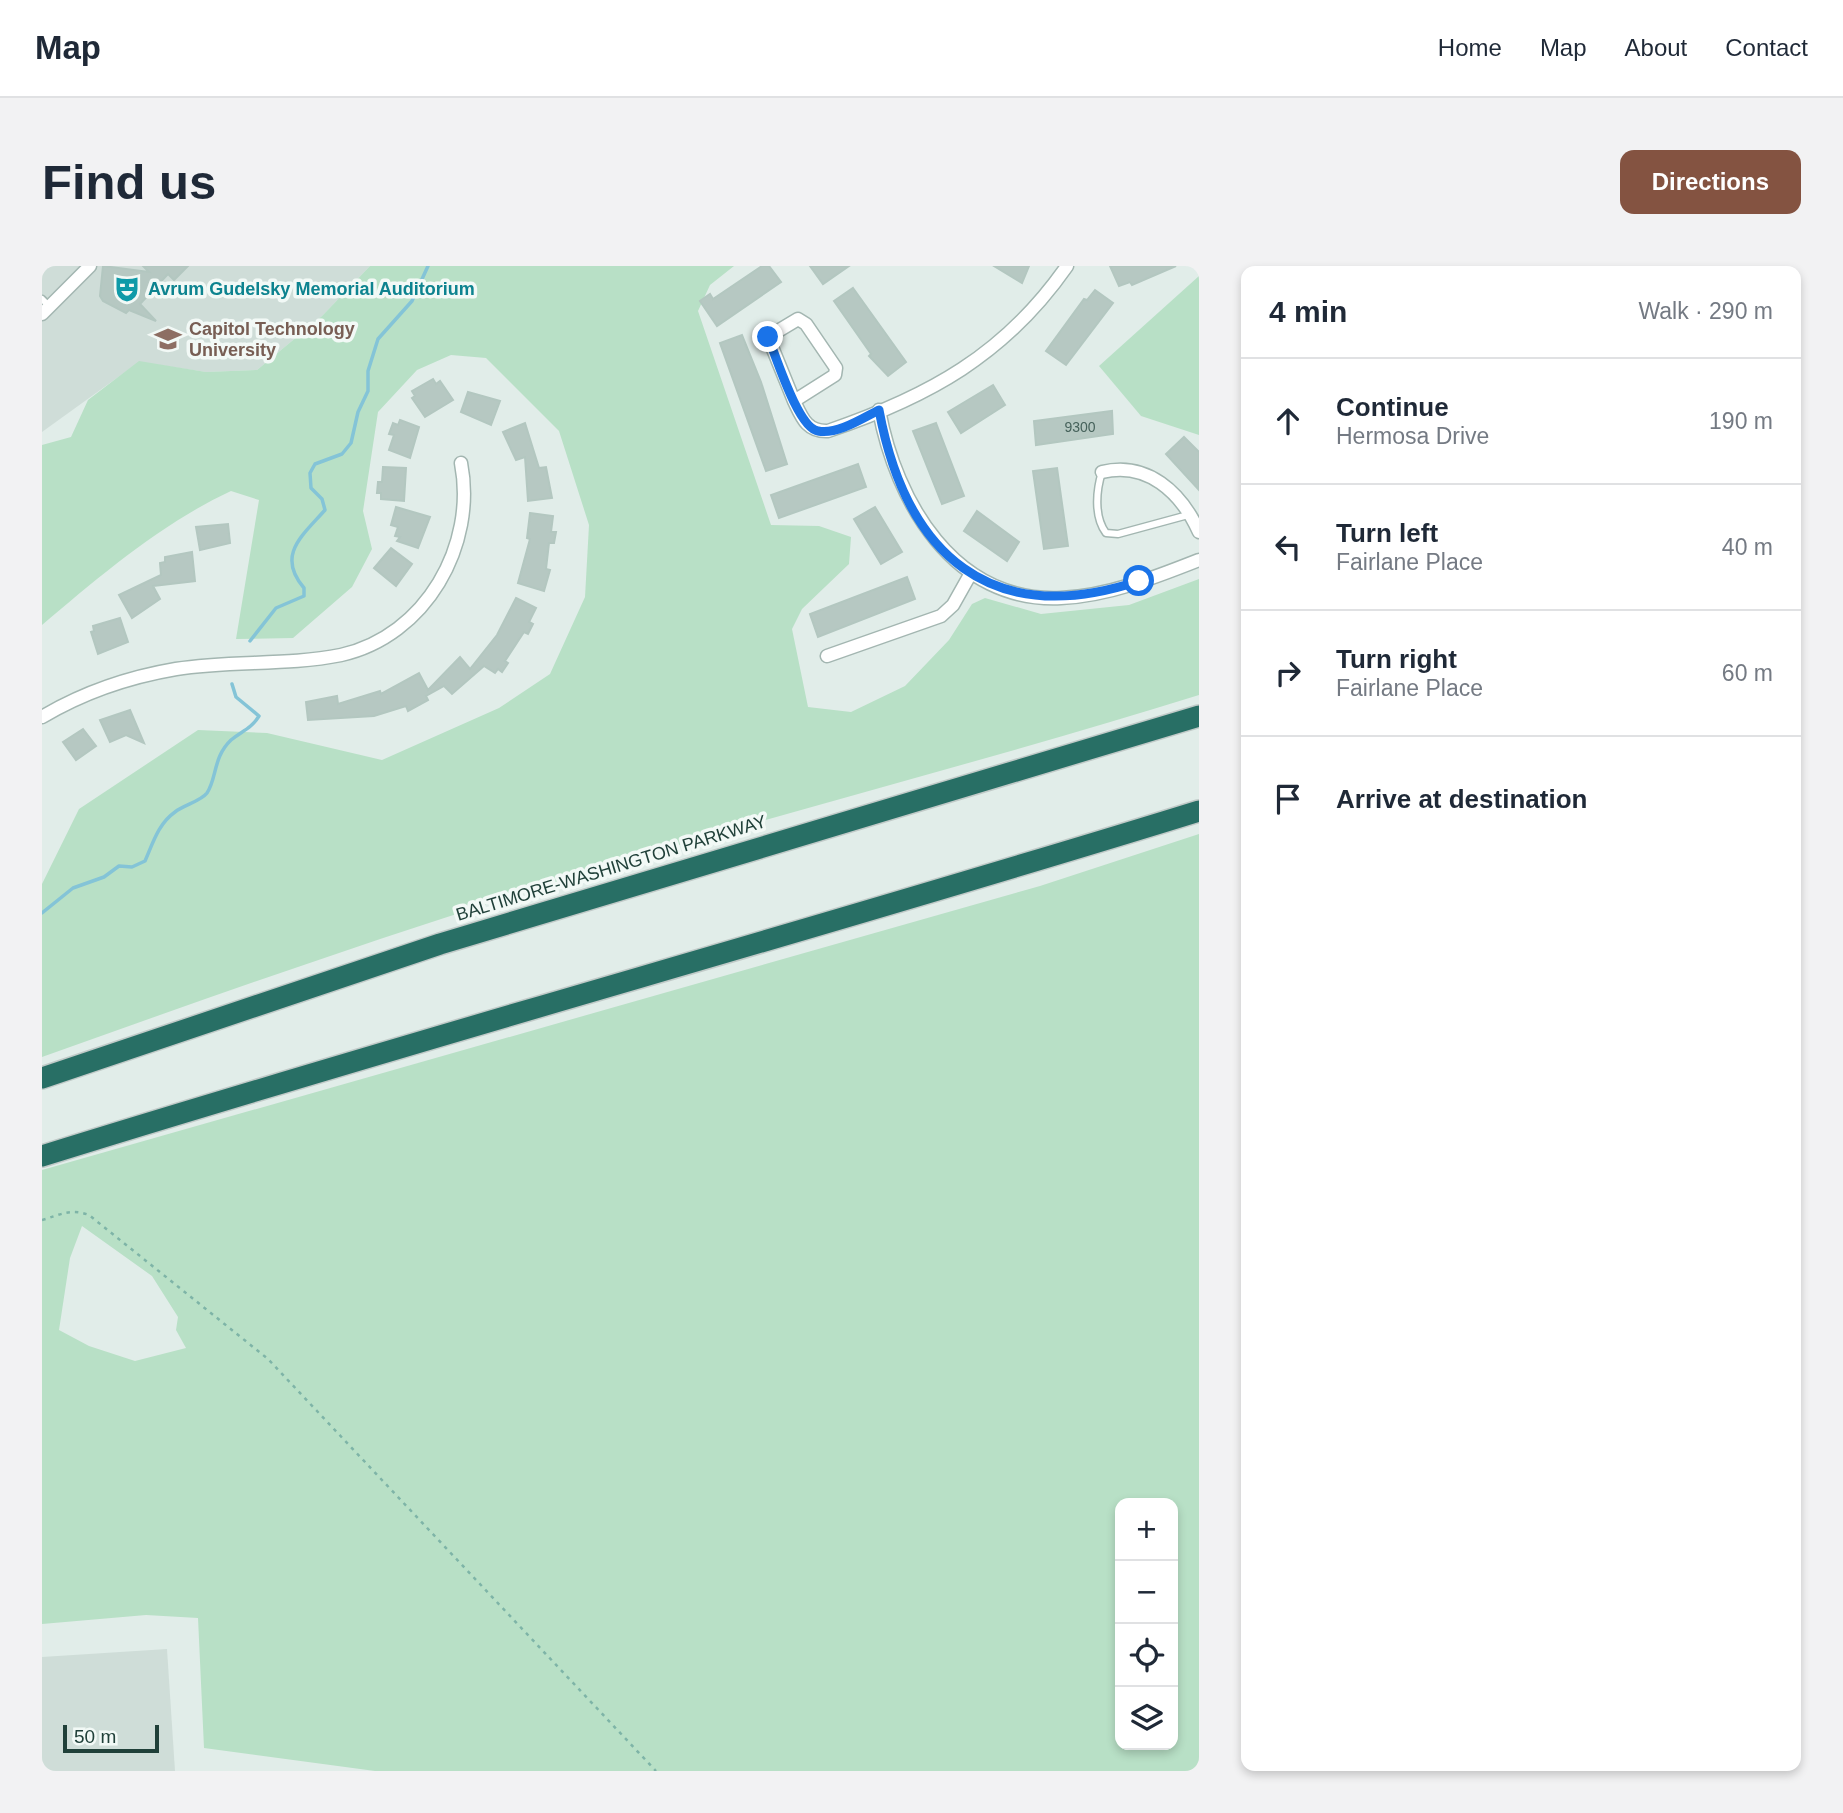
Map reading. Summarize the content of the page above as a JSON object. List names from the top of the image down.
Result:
{
  "streets": {
    "highway": ["BALTIMORE-WASHINGTON PARKWAY"]
  },
  "places": {
    "theatre": ["Avrum Gudelsky Memorial Auditorium"],
    "school or university": ["Capitol Technology University"]
  },
  "house_numbers": ["9300"],
  "scale_bar": "50 m",
  "page": {
    "header": "Map",
    "nav": [
      "Home",
      "Map",
      "About",
      "Contact"
    ],
    "buttons": "Directions",
    "title": "Find us",
    "heading": ["4 min", "Walk · 290 m"],
    "list": [
      ["Continue", "Hermosa Drive", "190 m"],
      ["Turn left", "Fairlane Place", "40 m"],
      ["Turn right", "Fairlane Place", "60 m"],
      "Arrive at destination"
    ],
    "map_buttons": ["+", "−"],
    "scale": "50 m"
  }
}
